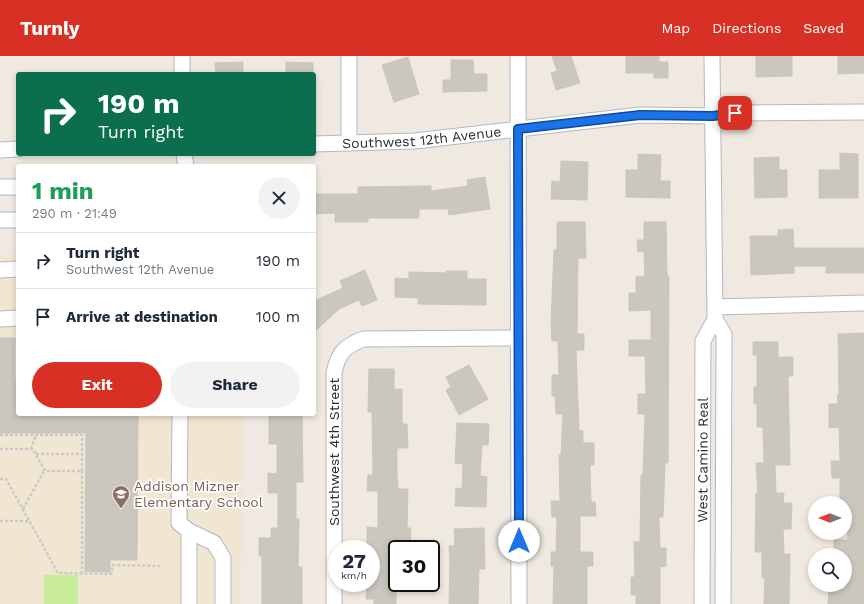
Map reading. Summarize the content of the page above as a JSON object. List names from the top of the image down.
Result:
{
  "streets": {
    "street": ["Southwest 12th Avenue", "Southwest 4th Street", "West Camino Real"]
  },
  "crossings": [
    ["Southwest 12th Avenue", "West Camino Real"]
  ],
  "places": {
    "school or university": ["Addison Mizner Elementary School"]
  },
  "north": "left",
  "page": {
    "header": "Turnly",
    "nav": ["Map", "Directions", "Saved"],
    "turn": ["190 m", "Turn right"],
    "heading": ["1 min", "290 m · 21:49"],
    "list": [
      {
        "name": "Turn right",
        "note": "Southwest 12th Avenue",
        "value": "190 m"
      },
      {
        "name": "Arrive at destination",
        "value": "100 m"
      }
    ],
    "buttons": ["Exit", "Share"],
    "speed": "27 km/h",
    "limit": "30"
  }
}
